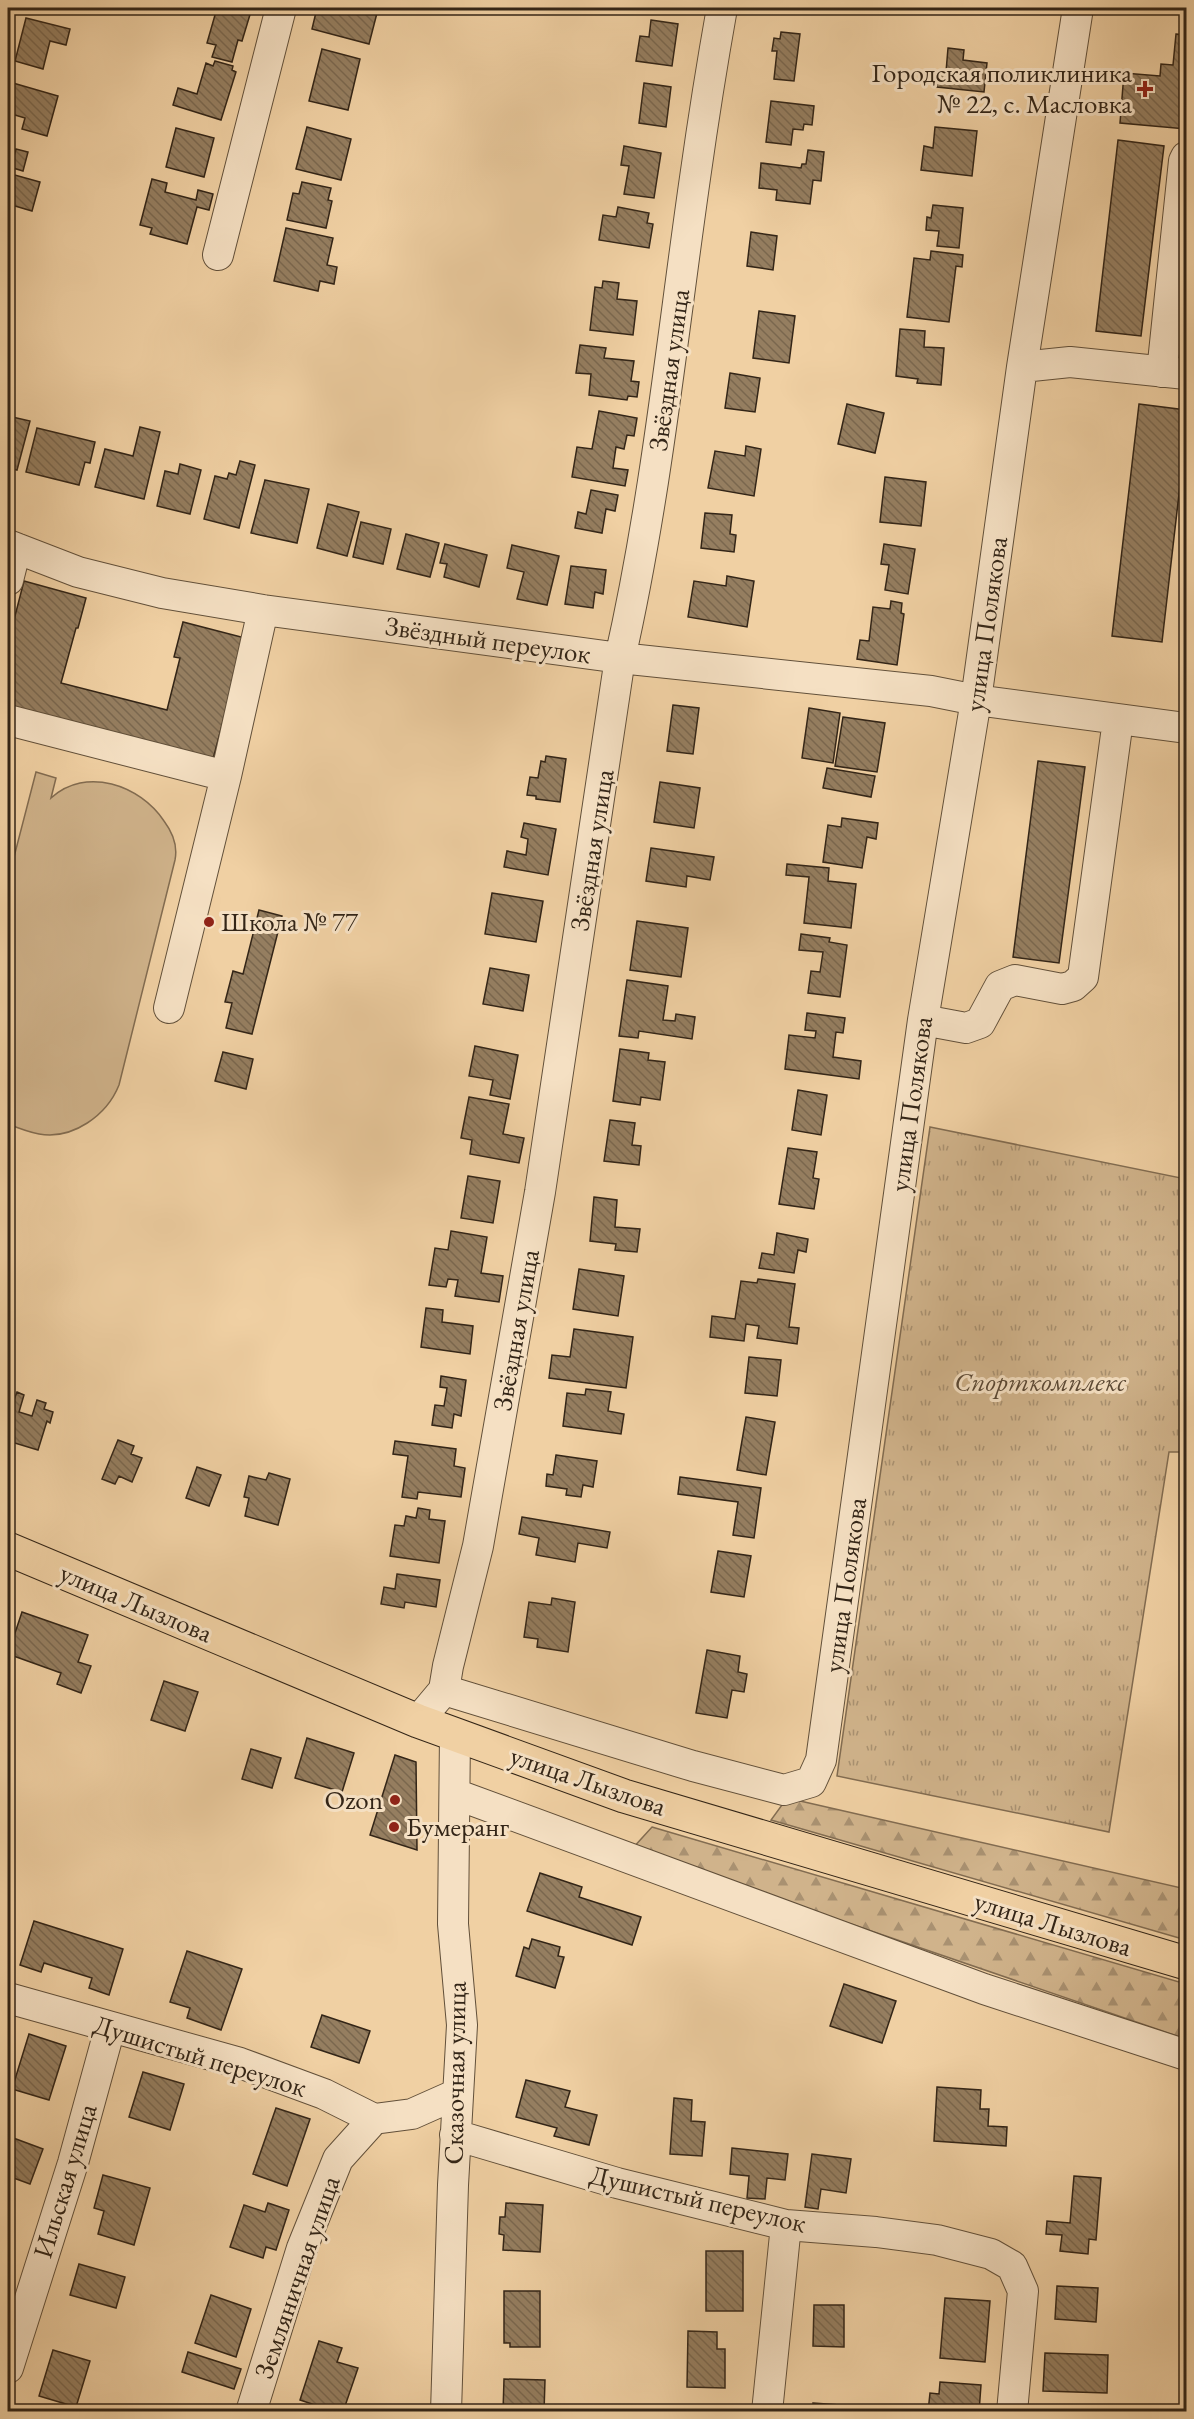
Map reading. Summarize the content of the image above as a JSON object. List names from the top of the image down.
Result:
{
  "streets": {
    "main road": ["улица Лызлова"],
    "street": [
      "Звёздная улица",
      "улица Полякова",
      "Звёздный переулок",
      "Душистый переулок",
      "Сказочная улица",
      "Ильская улица",
      "Земляничная улица"
    ]
  },
  "crossings": [
    ["Звёздная улица", "улица Полякова"],
    ["Звёздная улица", "Звёздный переулок"],
    ["улица Полякова", "Звёздный переулок"],
    ["улица Лызлова", "Сказочная улица"],
    ["Душистый переулок", "Сказочная улица"],
    ["Душистый переулок", "Ильская улица"],
    ["Душистый переулок", "Земляничная улица"]
  ],
  "parks": ["Спорткомплекс"],
  "places": {
    "health": ["Городская поликлиника № 22, с. Масловка"],
    "other": ["Школа № 77", "Ozon", "Бумеранг"]
  }
}
